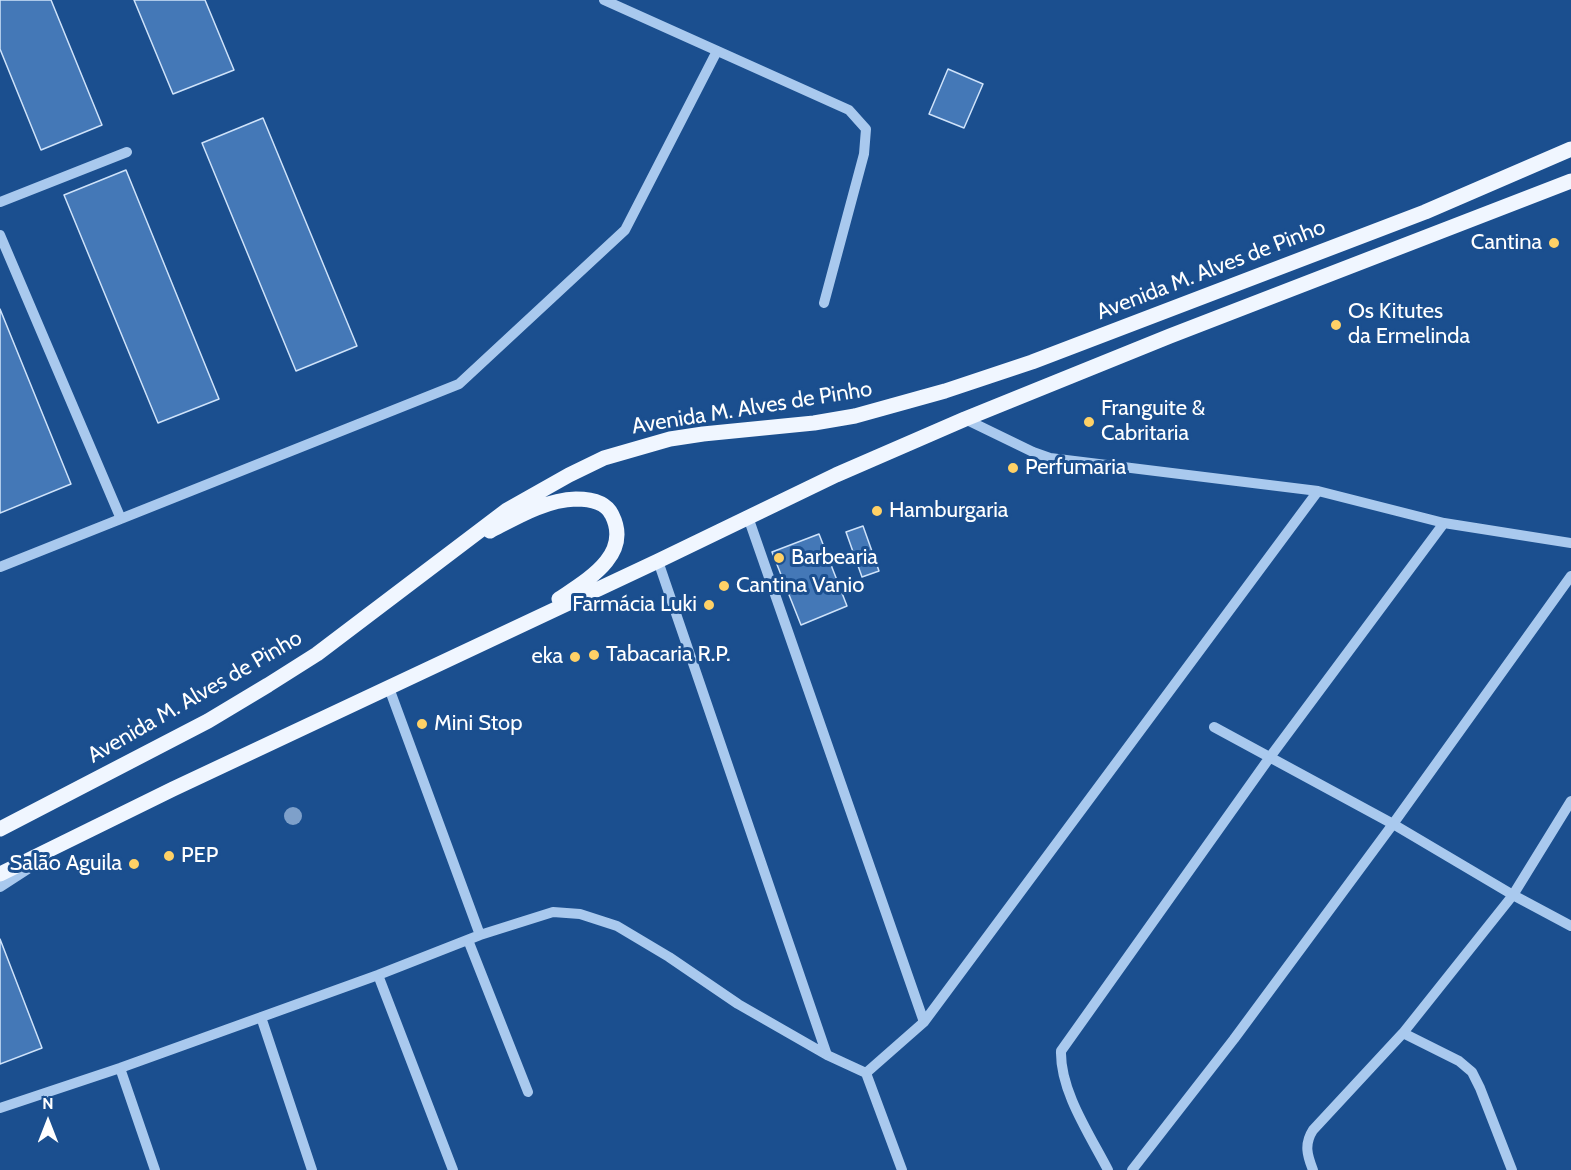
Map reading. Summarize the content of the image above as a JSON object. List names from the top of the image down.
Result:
{
  "streets": {
    "main road": ["Avenida M. Alves de Pinho"]
  },
  "places": [
    "Cantina",
    "Os Kitutes da Ermelinda",
    "Franguite & Cabritaria",
    "Perfumaria",
    "Hamburgaria",
    "Barbearia",
    "Cantina Vanio",
    "Farmácia Luki",
    "Tabacaria R.P.",
    "eka",
    "Mini Stop",
    "PEP",
    "Salão Aguila"
  ],
  "north": "top"
}
